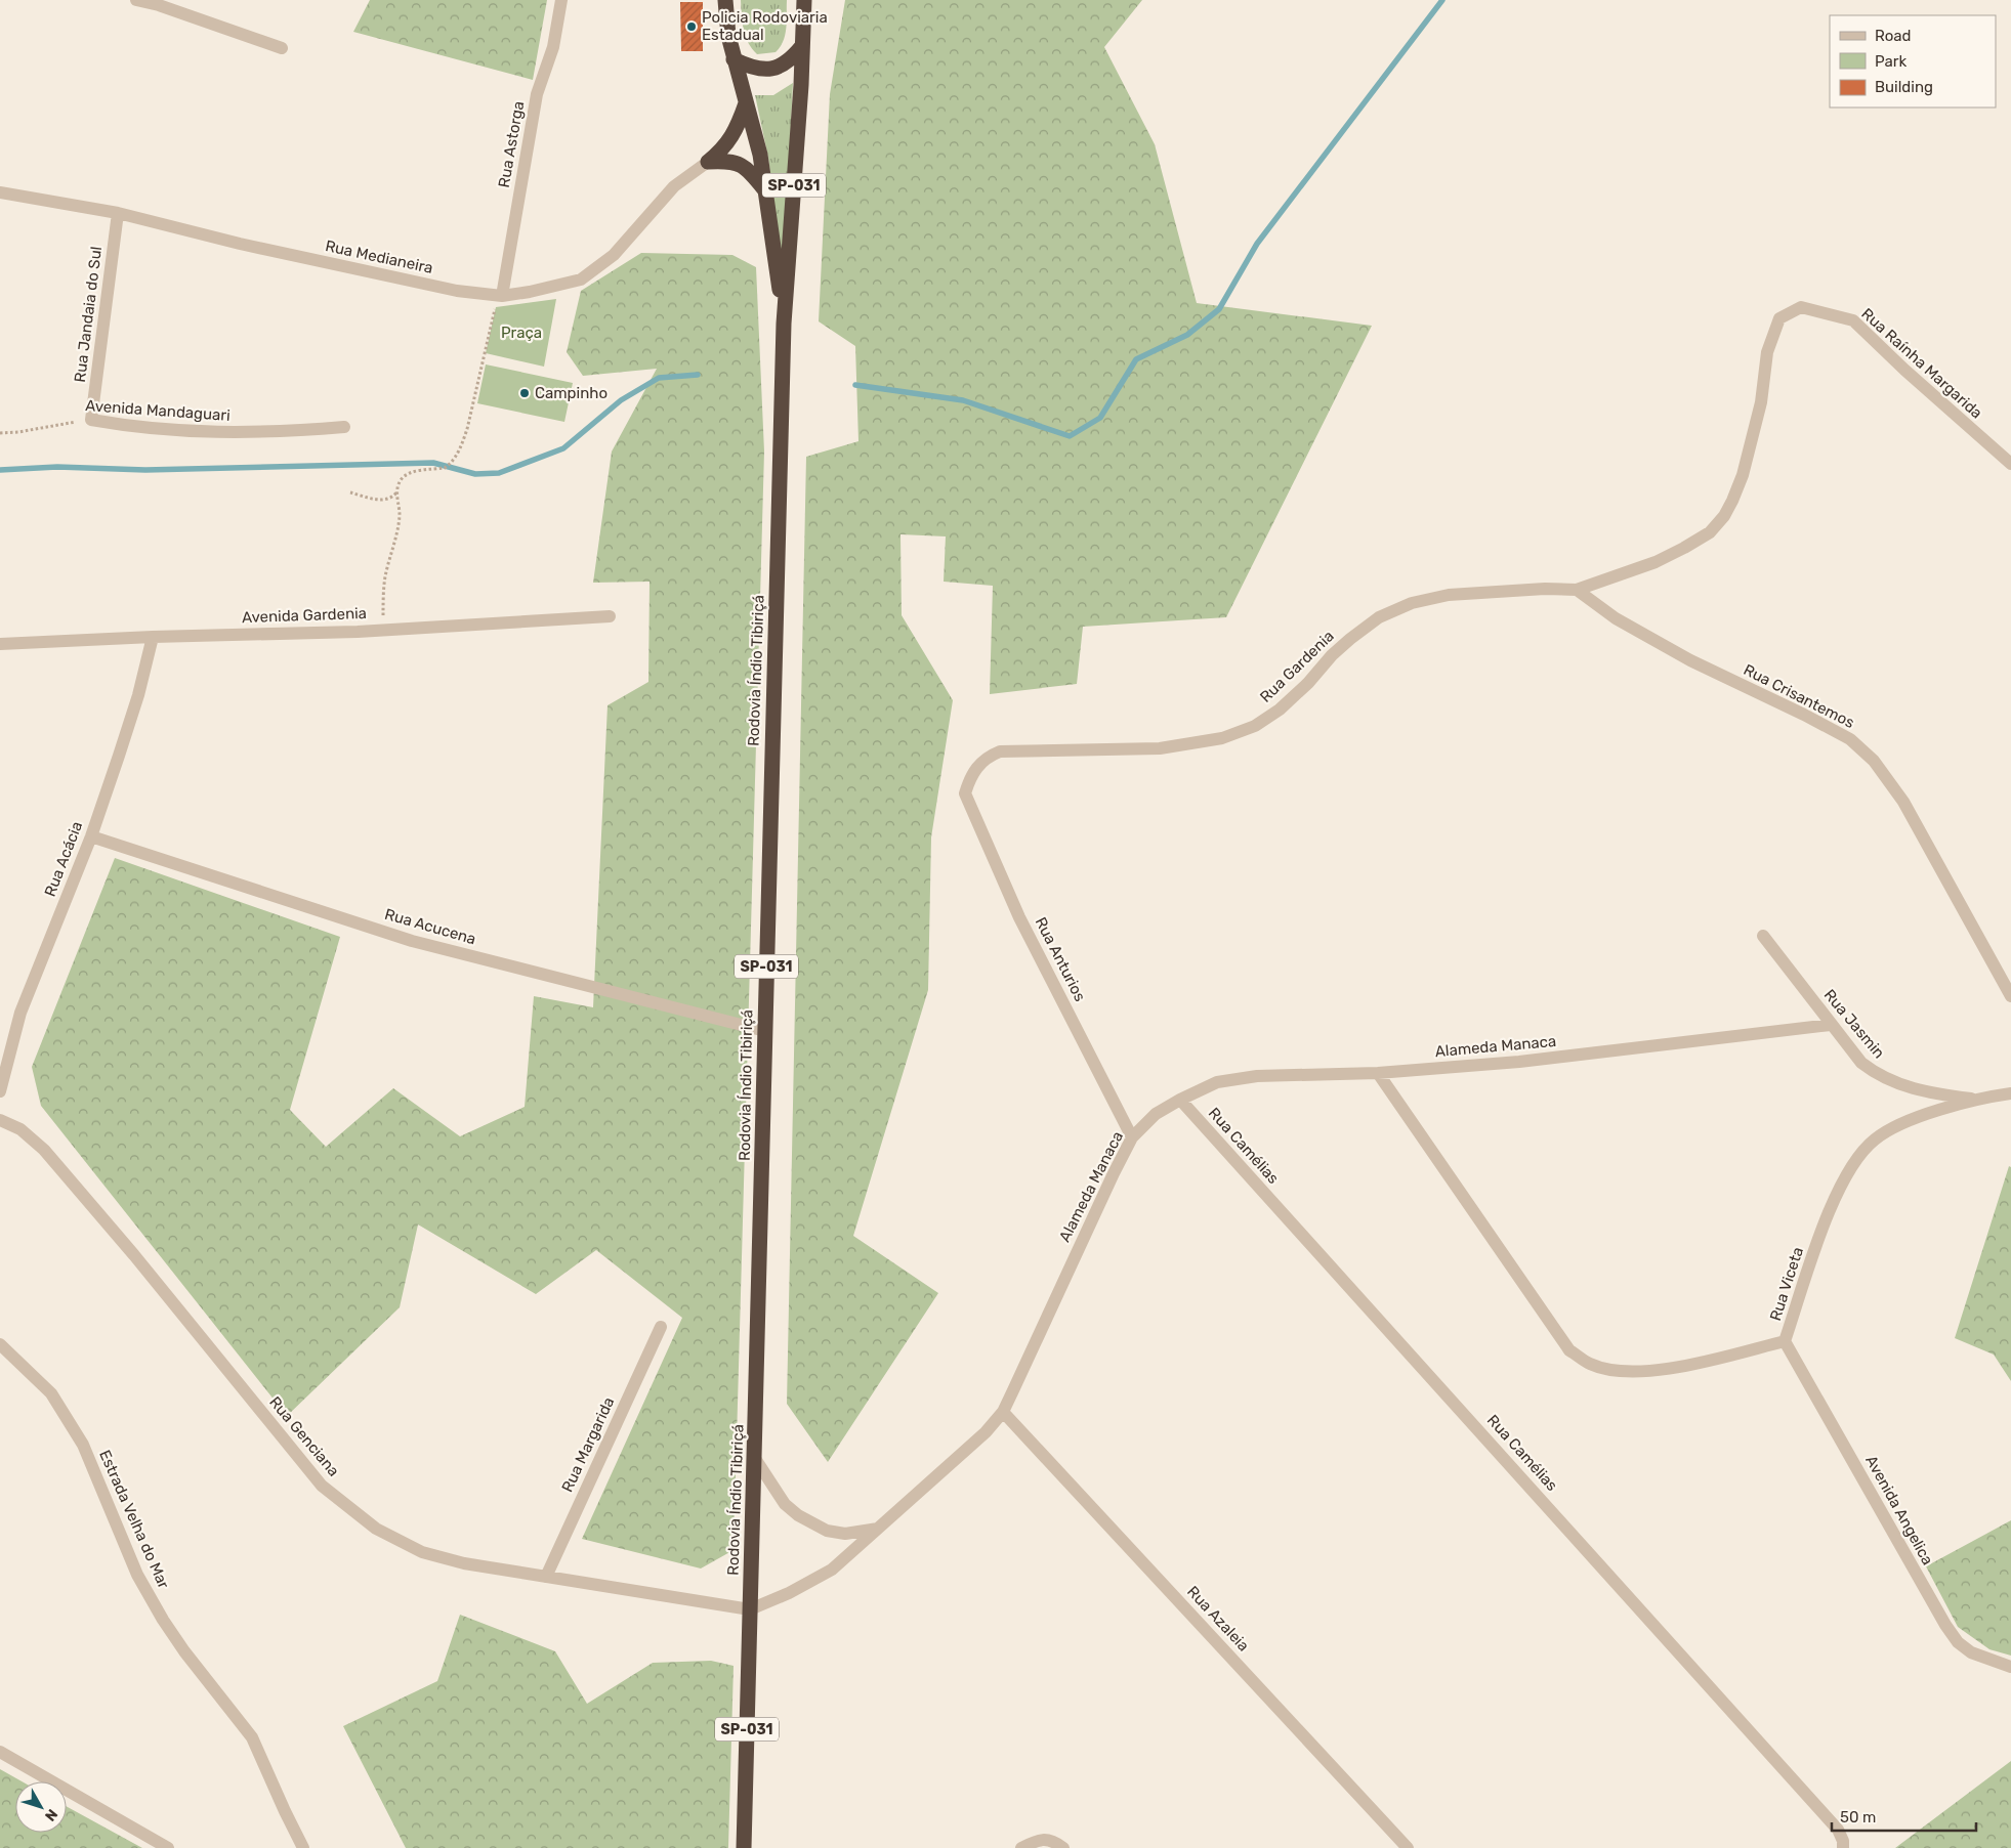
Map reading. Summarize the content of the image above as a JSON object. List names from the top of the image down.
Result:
{
  "streets": {
    "highway": ["SP-031", "Rodovia Índio Tibiriçá"],
    "street": [
      "Rua Astorga",
      "Rua Medianeira",
      "Rua Jandaia do Sul",
      "Rua Raínha Margarida",
      "Avenida Mandaguari",
      "Avenida Gardenia",
      "Rua Gardenia",
      "Rua Crisantemos",
      "Rua Acácia",
      "Rua Acucena",
      "Rua Anturios",
      "Rua Jasmin",
      "Alameda Manaca",
      "Rua Camélias",
      "Rua Viceta",
      "Rua Genciana",
      "Rua Margarida",
      "Avenida Angelica",
      "Estrada Velha do Mar",
      "Rua Azaleia"
    ]
  },
  "crossings": [
    ["Rua Astorga", "Rua Medianeira"],
    ["Rua Medianeira", "Rua Jandaia do Sul"],
    ["Rua Jandaia do Sul", "Avenida Mandaguari"],
    ["Rua Raínha Margarida", "Rua Gardenia"],
    ["Rua Raínha Margarida", "Rua Crisantemos"],
    ["Avenida Gardenia", "Rua Acácia"],
    ["Rua Gardenia", "Rua Crisantemos"],
    ["Rua Gardenia", "Rua Anturios"],
    ["Rodovia Índio Tibiriçá", "Rua Acucena"],
    ["Rodovia Índio Tibiriçá", "Alameda Manaca"],
    ["Rodovia Índio Tibiriçá", "Rua Genciana"],
    ["Rua Acácia", "Rua Acucena"],
    ["Rua Anturios", "Alameda Manaca"],
    ["Rua Jasmin", "Alameda Manaca"],
    ["Rua Jasmin", "Rua Viceta"],
    ["Alameda Manaca", "Rua Camélias"],
    ["Alameda Manaca", "Rua Viceta"],
    ["Alameda Manaca", "Rua Genciana"],
    ["Alameda Manaca", "Rua Azaleia"],
    ["Rua Viceta", "Avenida Angelica"],
    ["Rua Genciana", "Rua Margarida"]
  ],
  "parks": ["Praça"],
  "places": ["Policia Rodoviaria Estadual", "Campinho"],
  "legend": ["Road", "Park", "Building"],
  "scale_bar": "50 m",
  "north": "bottom right"
}
